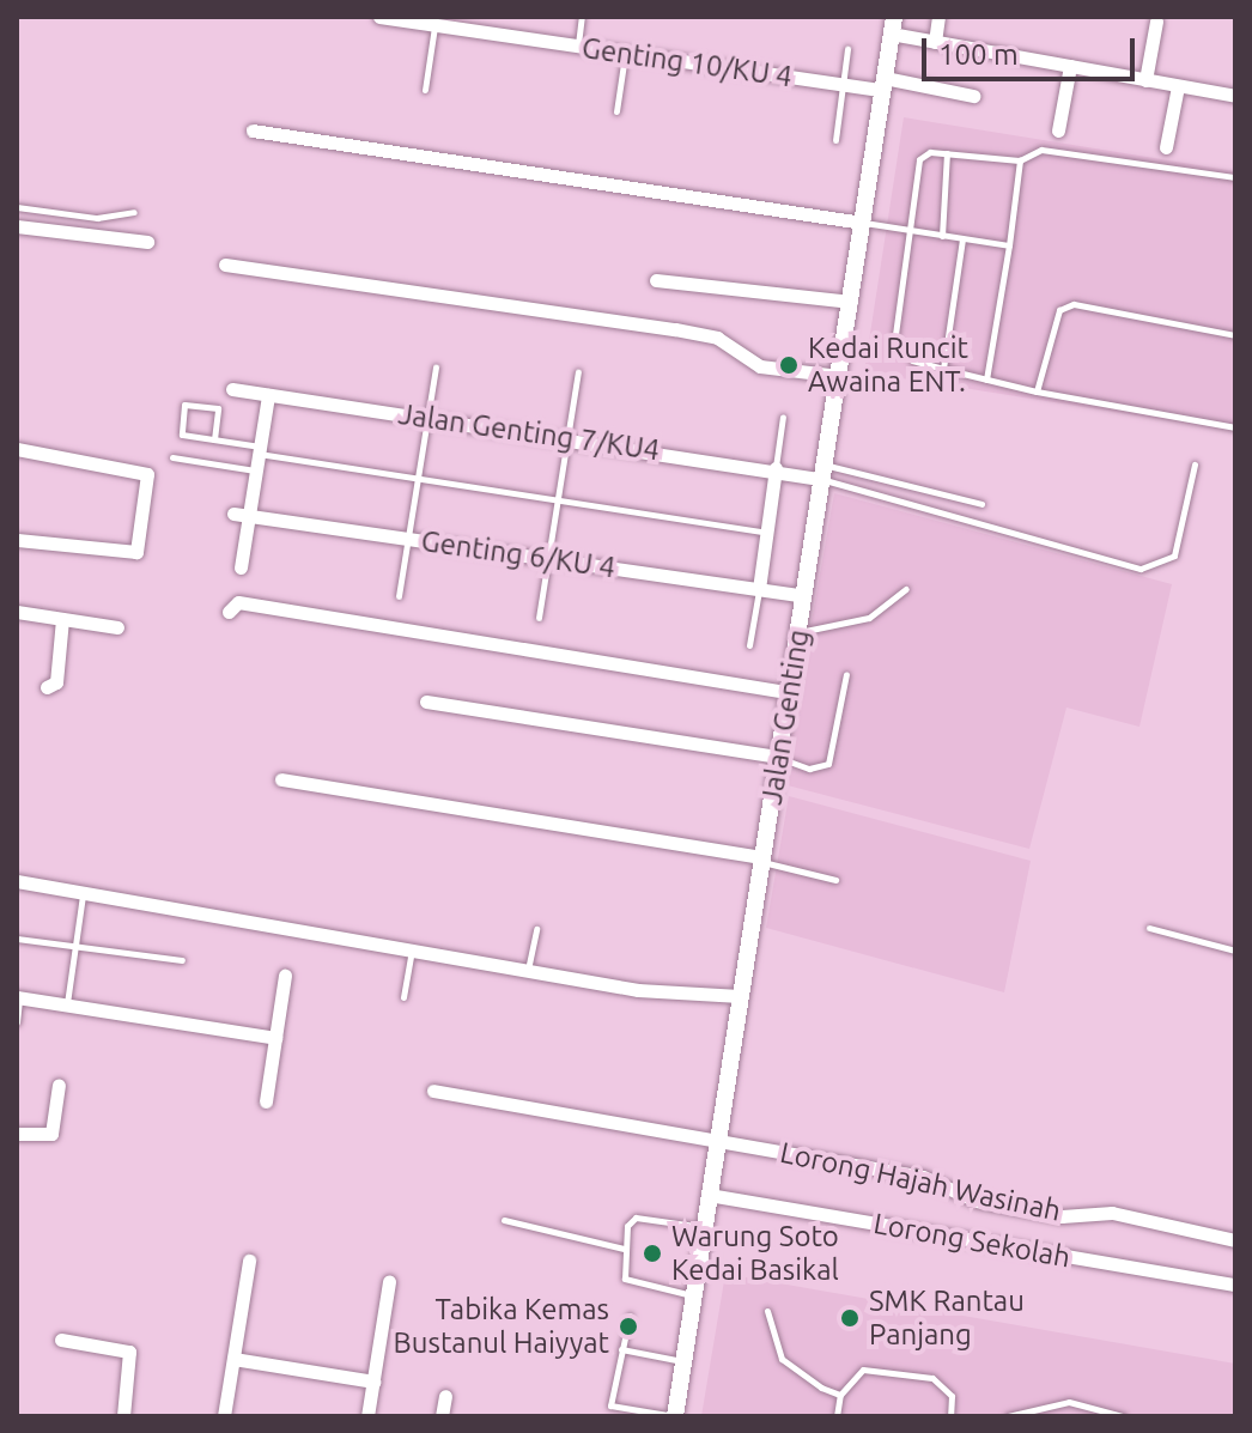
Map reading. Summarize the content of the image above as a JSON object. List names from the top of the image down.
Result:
{
  "streets": {
    "street": [
      "Genting 10/KU 4",
      "Jalan Genting 7/KU4",
      "Genting 6/KU 4",
      "Jalan Genting",
      "Lorong Hajah Wasinah",
      "Lorong Sekolah"
    ]
  },
  "crossings": [
    ["Genting 10/KU 4", "Jalan Genting"],
    ["Jalan Genting 7/KU4", "Jalan Genting"],
    ["Genting 6/KU 4", "Jalan Genting"],
    ["Jalan Genting", "Lorong Hajah Wasinah"],
    ["Jalan Genting", "Lorong Sekolah"]
  ],
  "places": [
    "Kedai Runcit Awaina ENT.",
    "Warung Soto Kedai Basikal",
    "SMK Rantau Panjang",
    "Tabika Kemas Bustanul Haiyyat"
  ],
  "scale_bar": "100 m"
}
